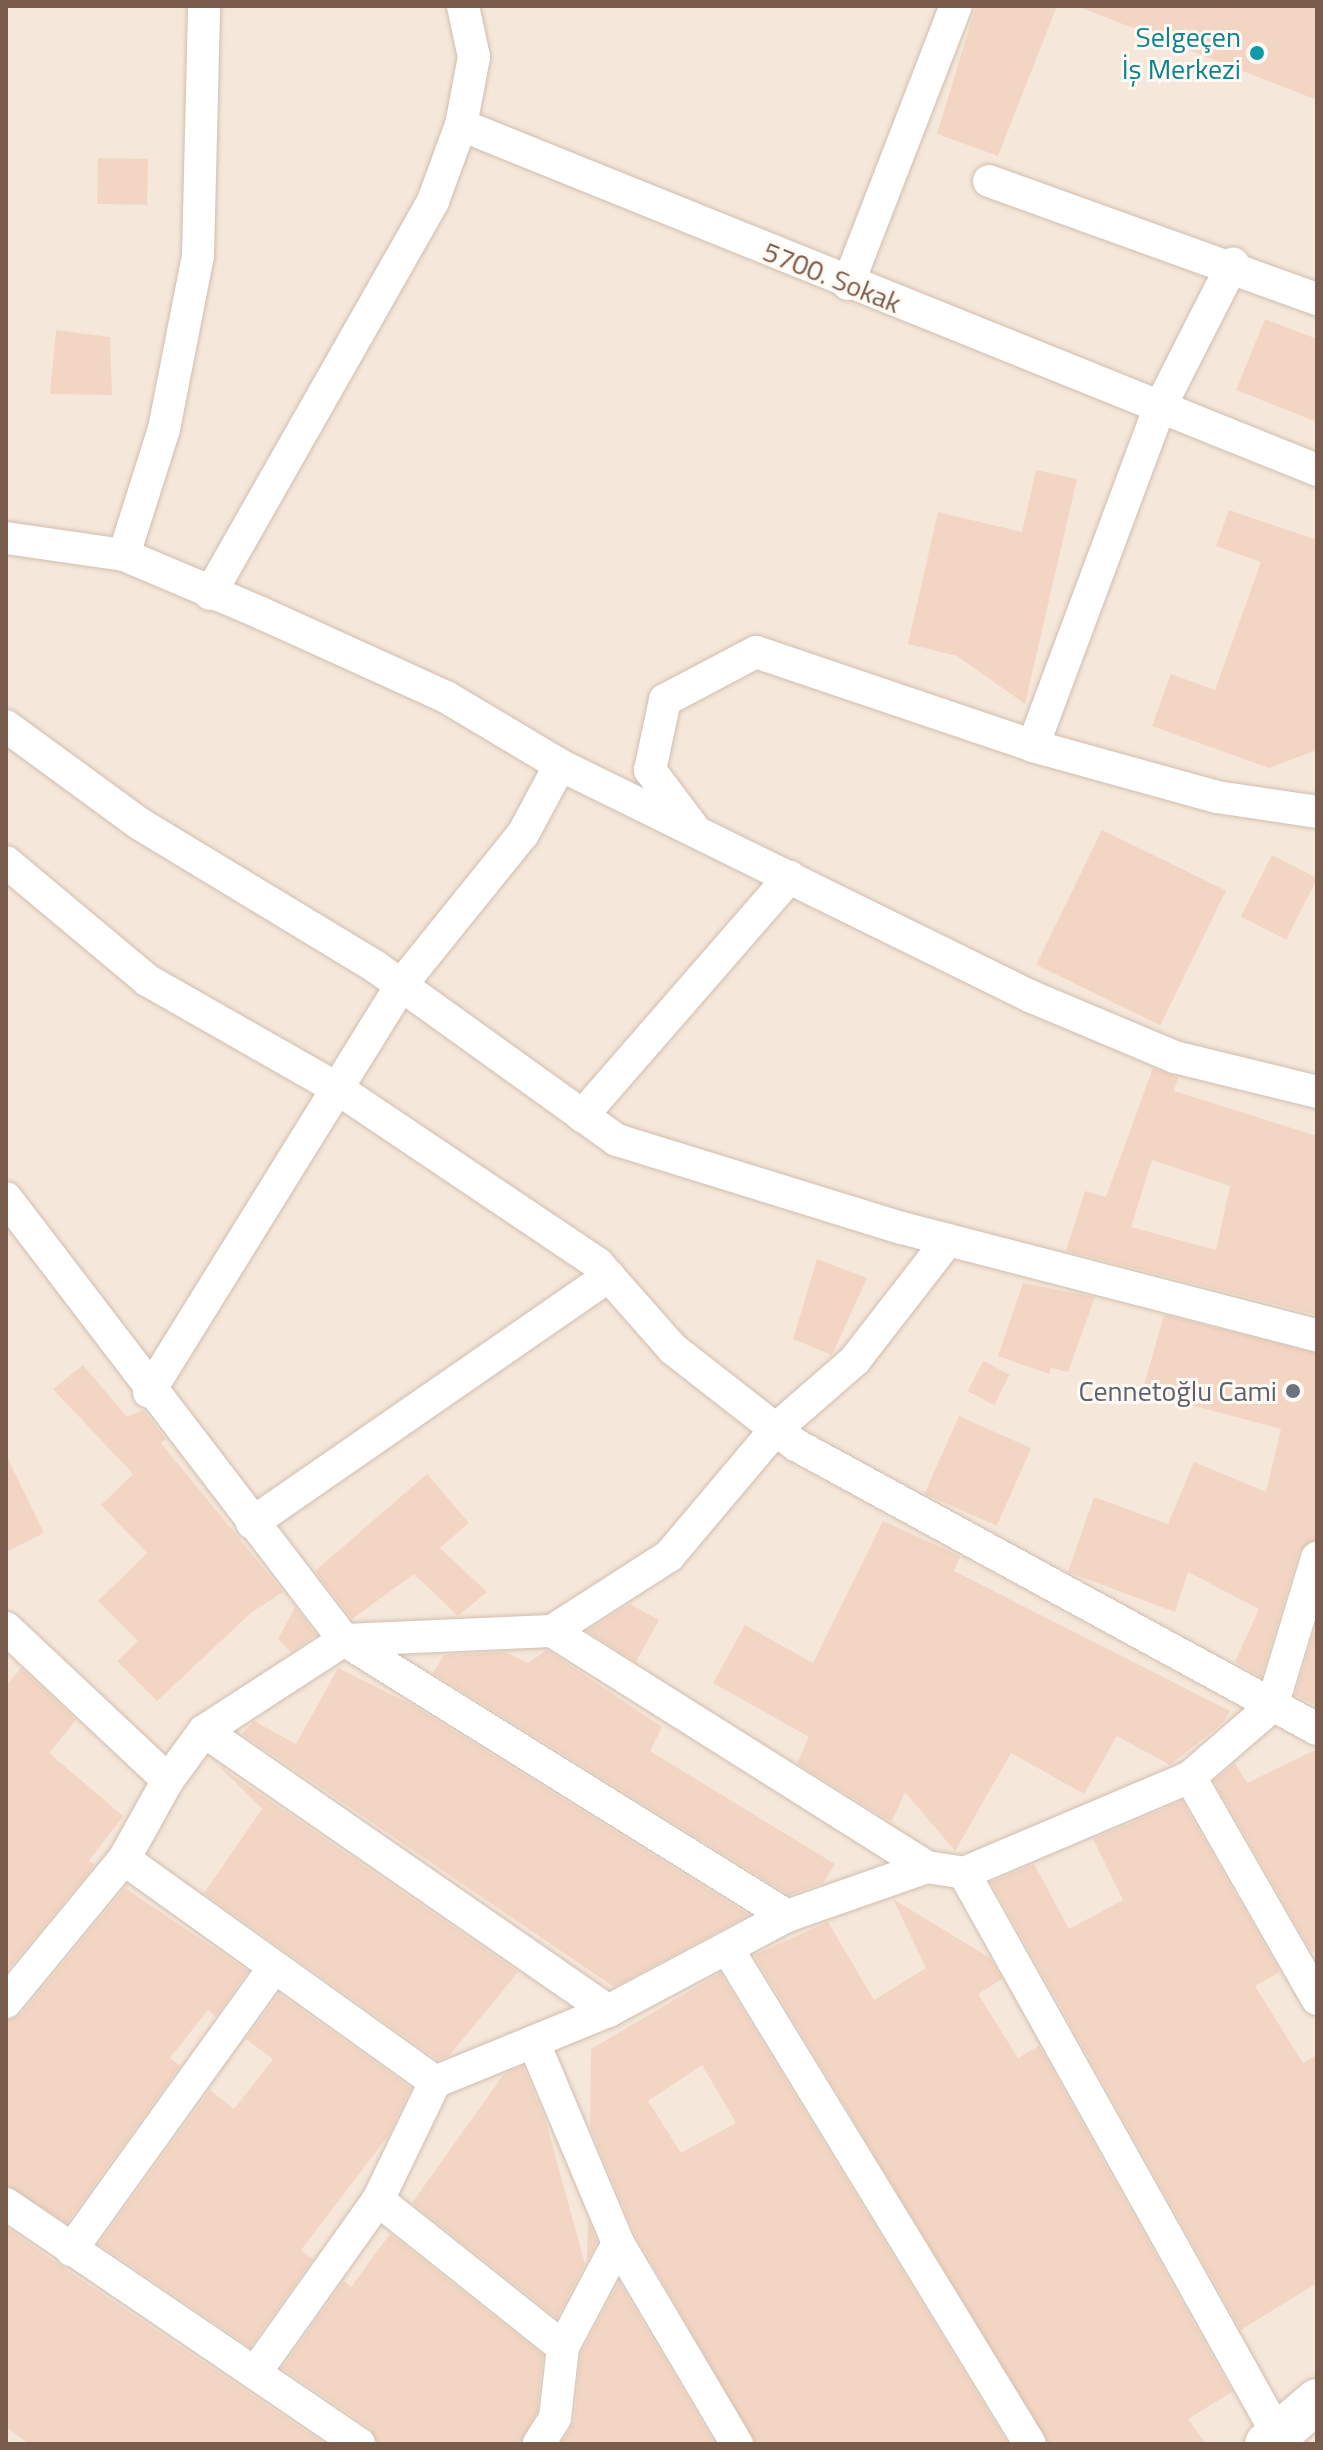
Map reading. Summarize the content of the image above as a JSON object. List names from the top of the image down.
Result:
{
  "streets": {
    "street": ["5700. Sokak"]
  },
  "places": ["Selgeçen İş Merkezi", "Cennetoğlu Cami"]
}
